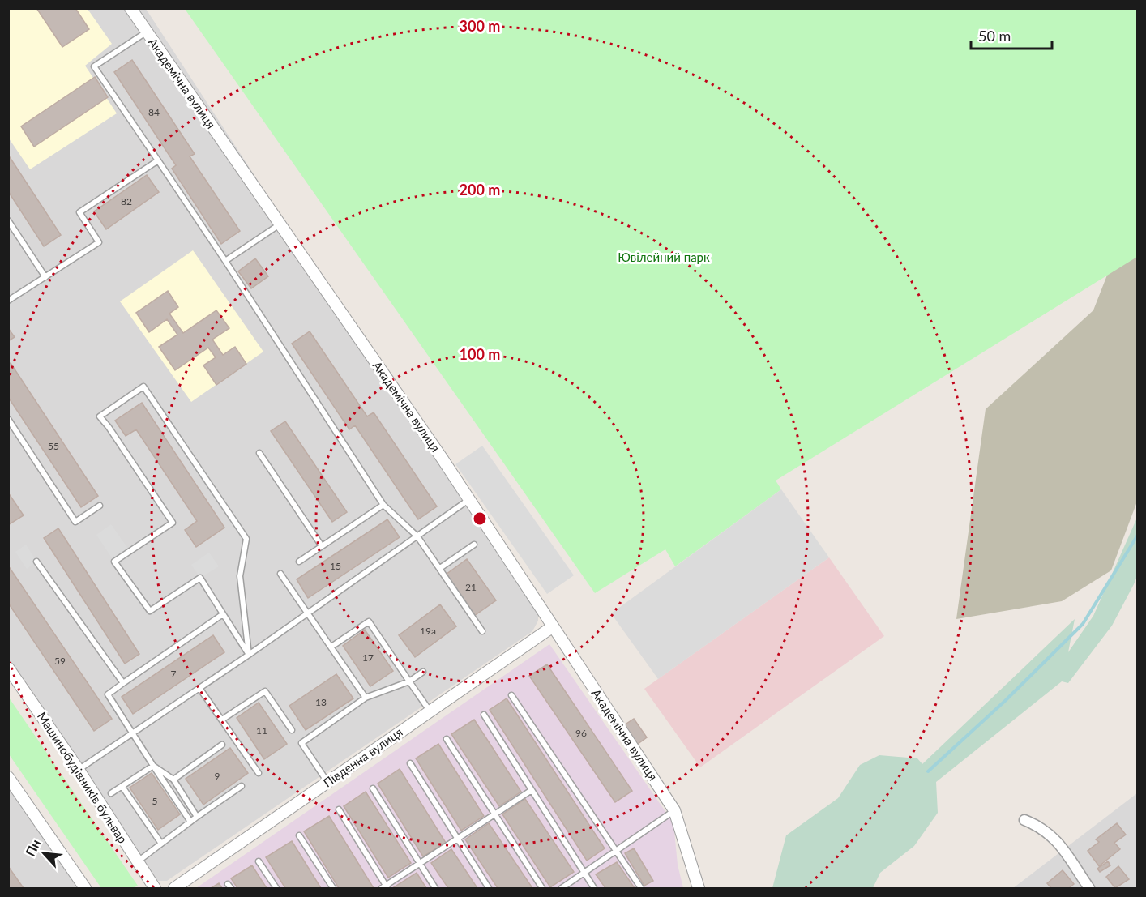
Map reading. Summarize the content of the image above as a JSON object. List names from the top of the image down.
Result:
{
  "streets": {
    "street": ["Академічна вулиця", "Південна вулиця", "Машинобудівників бульвар"]
  },
  "crossings": [
    ["Академічна вулиця", "Південна вулиця"]
  ],
  "parks": ["Ювілейний парк"],
  "house_numbers": [
    "84",
    "82",
    "55",
    "15",
    "21",
    "19а",
    "17",
    "59",
    "7",
    "13",
    "11",
    "96",
    "9",
    "5"
  ],
  "scale_bar": "50 m",
  "north": "top left",
  "rings": ["300 m", "200 m", "100 m"]
}
